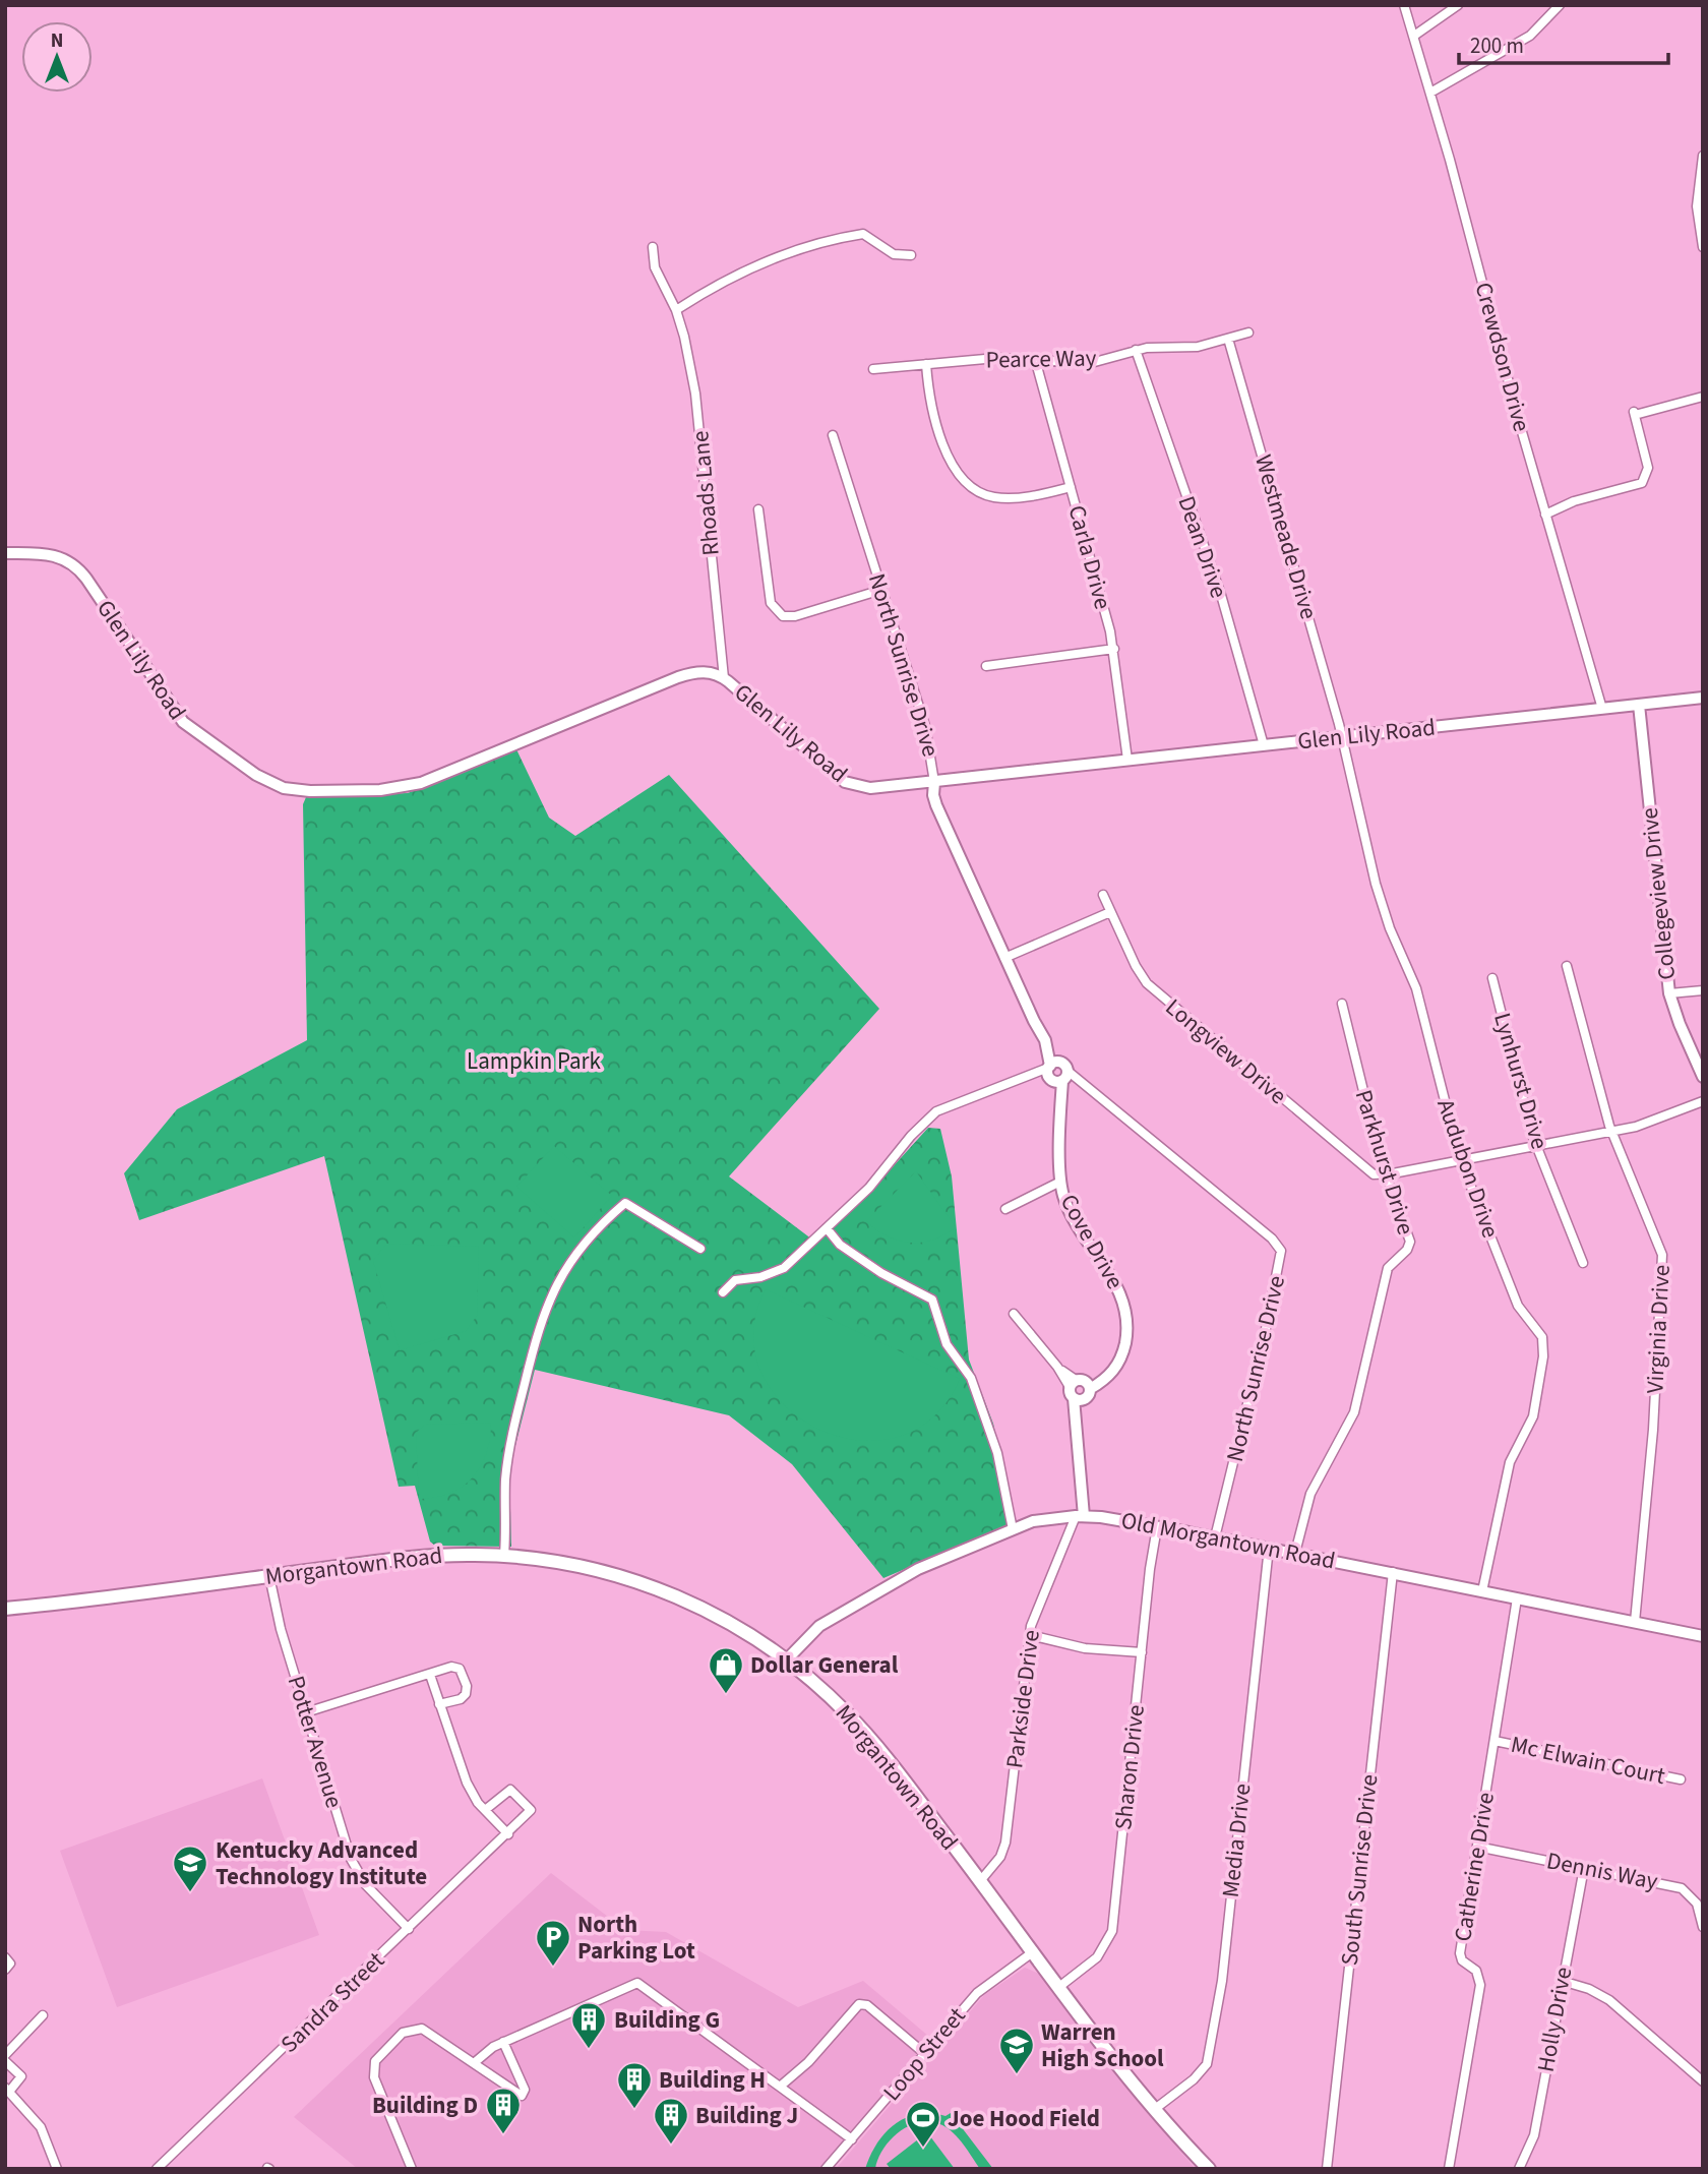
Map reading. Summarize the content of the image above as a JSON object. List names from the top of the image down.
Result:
{
  "streets": {
    "main road": ["Morgantown Road"],
    "street": [
      "Crewdson Drive",
      "Pearce Way",
      "Rhoads Lane",
      "Westmeade Drive",
      "Dean Drive",
      "Carla Drive",
      "Glen Lily Road",
      "North Sunrise Drive",
      "Collegeview Drive",
      "Longview Drive",
      "Lynhurst Drive",
      "Parkhurst Drive",
      "Audubon Drive",
      "Cove Drive",
      "Virginia Drive",
      "Old Morgantown Road",
      "Parkside Drive",
      "Potter Avenue",
      "Mc Elwain Court",
      "Sharon Drive",
      "Media Drive",
      "Catherine Drive",
      "South Sunrise Drive",
      "Dennis Way",
      "Sandra Street",
      "Holly Drive",
      "Loop Street"
    ]
  },
  "crossings": [
    ["Crewdson Drive", "Glen Lily Road"],
    ["Pearce Way", "Westmeade Drive"],
    ["Pearce Way", "Dean Drive"],
    ["Pearce Way", "Carla Drive"],
    ["Rhoads Lane", "Glen Lily Road"],
    ["Westmeade Drive", "Glen Lily Road"],
    ["Westmeade Drive", "Audubon Drive"],
    ["Dean Drive", "Glen Lily Road"],
    ["Carla Drive", "Glen Lily Road"],
    ["Glen Lily Road", "North Sunrise Drive"],
    ["Glen Lily Road", "Collegeview Drive"],
    ["Glen Lily Road", "Audubon Drive"],
    ["North Sunrise Drive", "Cove Drive"],
    ["North Sunrise Drive", "Old Morgantown Road"],
    ["Longview Drive", "Parkhurst Drive"],
    ["Parkhurst Drive", "Old Morgantown Road"],
    ["Audubon Drive", "Old Morgantown Road"],
    ["Cove Drive", "Parkside Drive"],
    ["Virginia Drive", "Old Morgantown Road"],
    ["Old Morgantown Road", "Morgantown Road"],
    ["Old Morgantown Road", "Parkside Drive"],
    ["Old Morgantown Road", "Sharon Drive"],
    ["Old Morgantown Road", "Media Drive"],
    ["Old Morgantown Road", "Catherine Drive"],
    ["Old Morgantown Road", "South Sunrise Drive"],
    ["Morgantown Road", "Parkside Drive"],
    ["Morgantown Road", "Potter Avenue"],
    ["Morgantown Road", "Sharon Drive"],
    ["Morgantown Road", "Media Drive"],
    ["Morgantown Road", "Loop Street"],
    ["Potter Avenue", "Sandra Street"],
    ["Mc Elwain Court", "Catherine Drive"],
    ["Catherine Drive", "Dennis Way"],
    ["Dennis Way", "Holly Drive"]
  ],
  "parks": ["Lampkin Park"],
  "places": {
    "shop": ["Dollar General"],
    "school or university": ["Kentucky Advanced Technology Institute", "Warren High School"],
    "parking": ["North Parking Lot"],
    "building": [
      "Building G",
      "Building H",
      "Building D",
      "Building J"
    ],
    "sports": ["Joe Hood Field"]
  },
  "scale_bar": "200 m",
  "north": "top"
}
